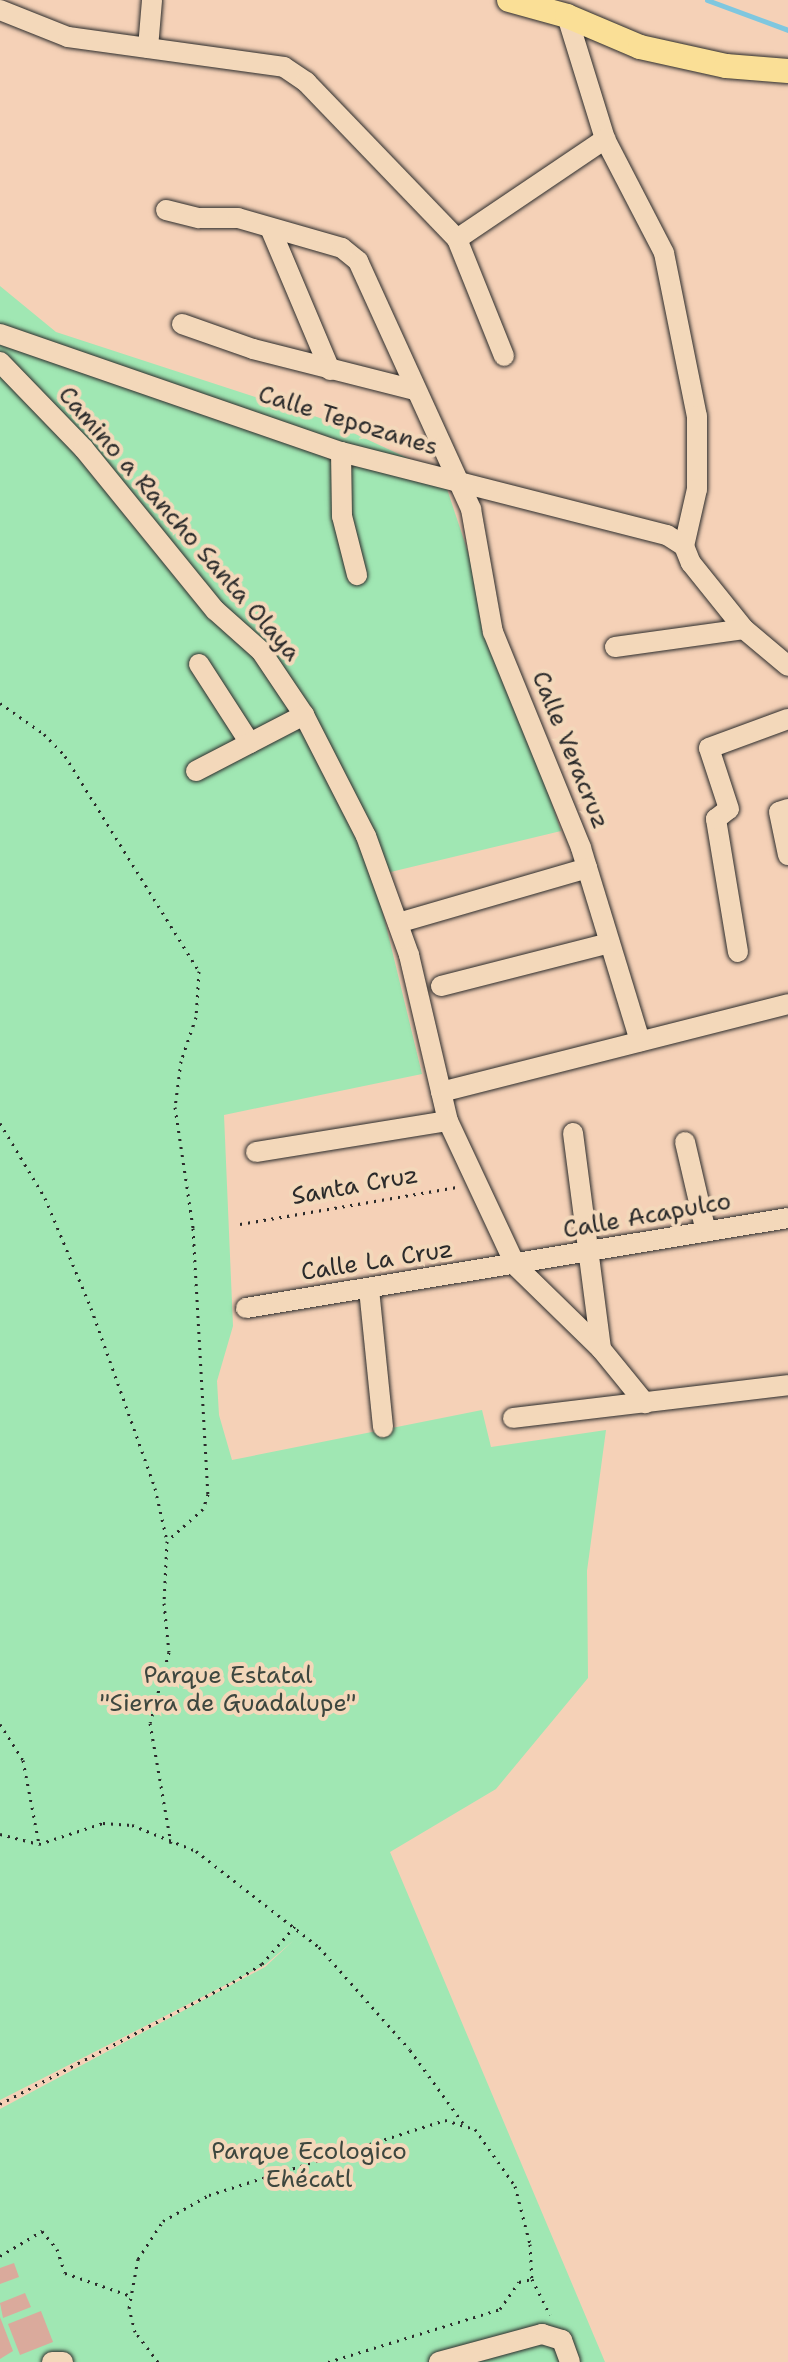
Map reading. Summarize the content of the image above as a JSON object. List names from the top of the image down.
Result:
{
  "streets": {
    "street": [
      "Calle Tepozanes",
      "Camino a Rancho Santa Olaya",
      "Calle Veracruz",
      "Calle Acapulco",
      "Calle La Cruz"
    ],
    "path": ["Santa Cruz"]
  },
  "crossings": [
    ["Calle Tepozanes", "Calle Veracruz"],
    ["Camino a Rancho Santa Olaya", "Santa Cruz"],
    ["Camino a Rancho Santa Olaya", "Calle Acapulco"],
    ["Camino a Rancho Santa Olaya", "Calle La Cruz"],
    ["Calle Acapulco", "Calle La Cruz"]
  ],
  "parks": ["Parque Estatal \"Sierra de Guadalupe\"", "Parque Ecologico Ehécatl"]
}
